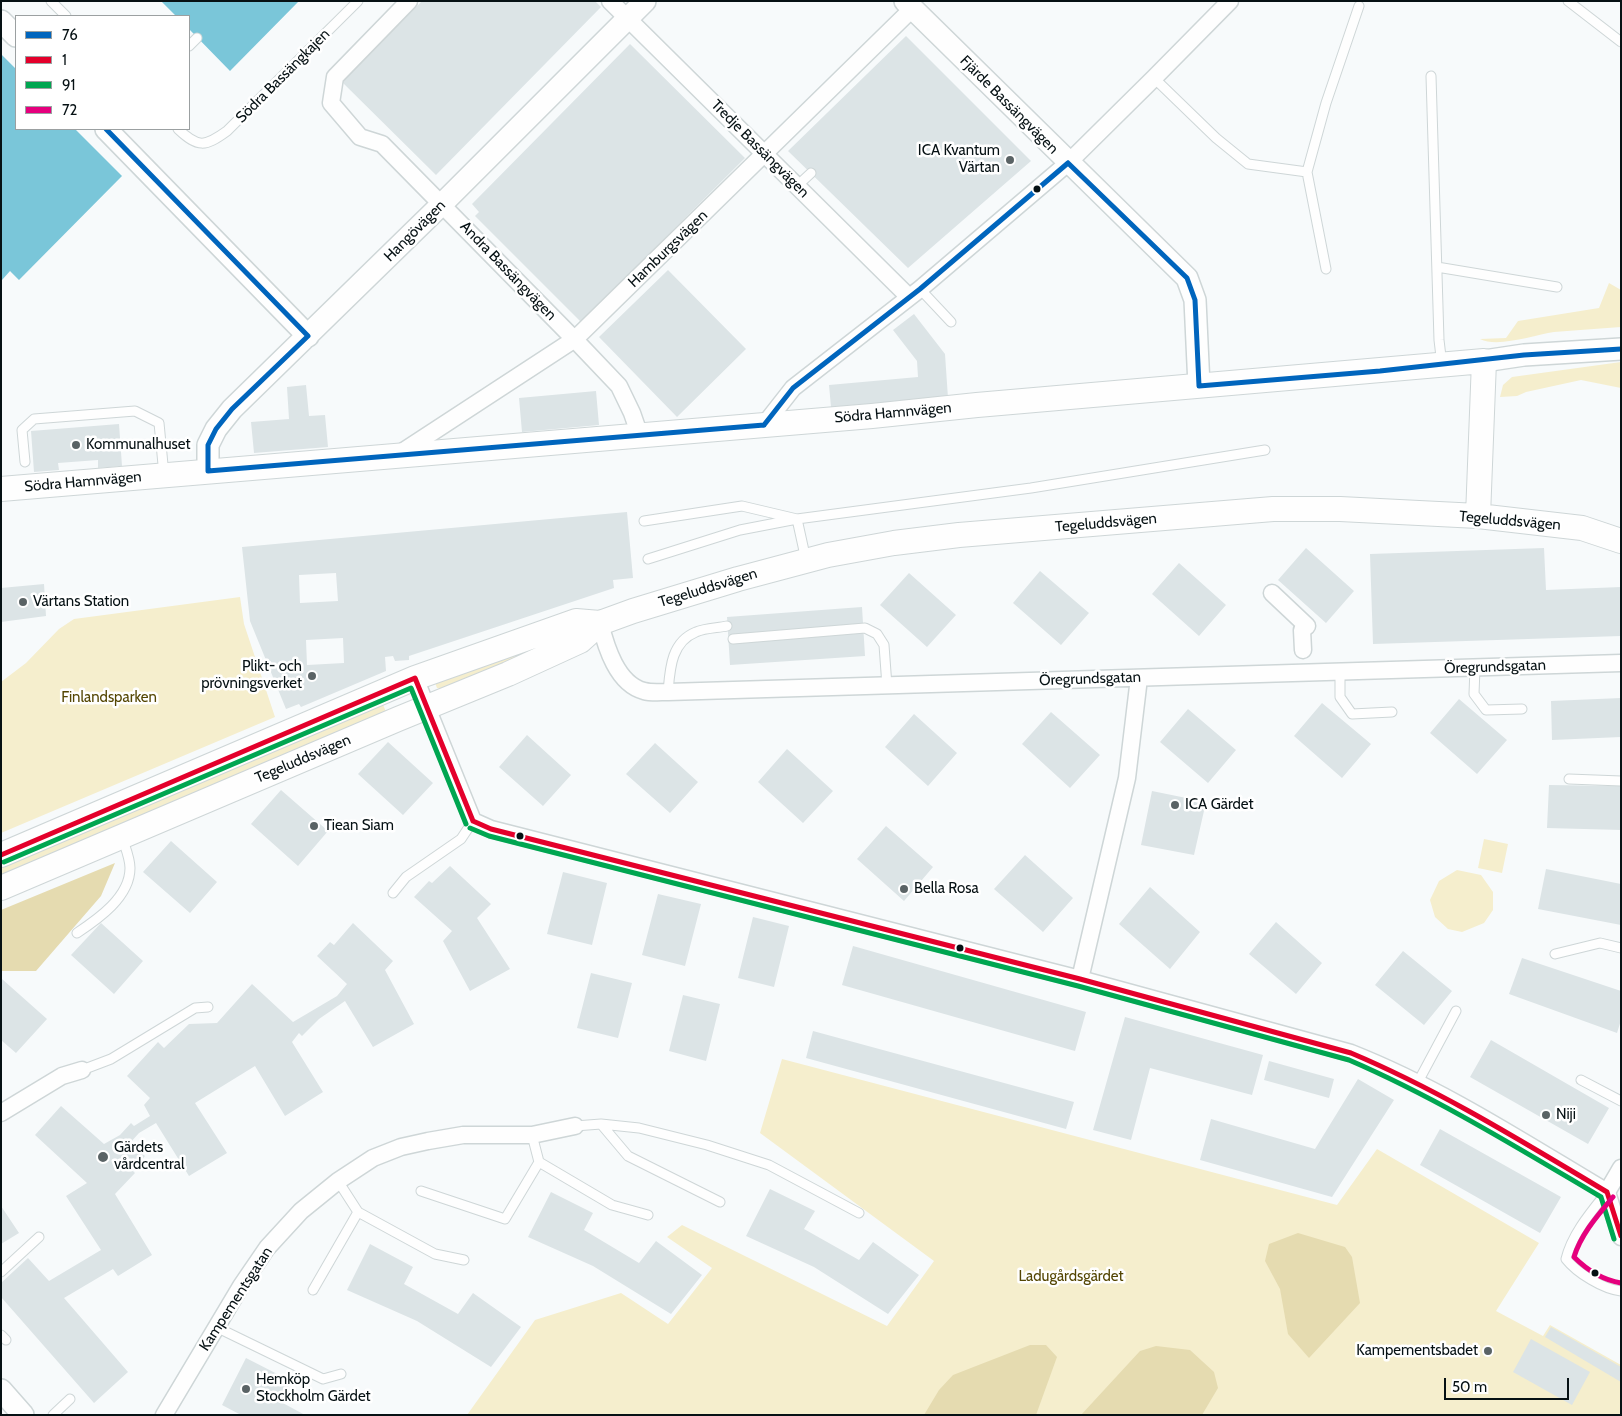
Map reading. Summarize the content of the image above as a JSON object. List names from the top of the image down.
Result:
{
  "streets": {
    "main road": ["Södra Hamnvägen", "Tegeluddsvägen"],
    "street": [
      "Fjärde Bassängvägen",
      "Tredje Bassängvägen",
      "Hangövägen",
      "Hamburgsvägen",
      "Andra Bassängvägen",
      "Öregrundsgatan",
      "Kampementsgatan"
    ],
    "lane": ["Södra Bassängkajen"]
  },
  "crossings": [
    ["Fjärde Bassängvägen", "Hamburgsvägen"],
    ["Fjärde Bassängvägen", "Södra Hamnvägen"],
    ["Tredje Bassängvägen", "Hangövägen"],
    ["Tredje Bassängvägen", "Hamburgsvägen"],
    ["Hangövägen", "Andra Bassängvägen"],
    ["Hangövägen", "Södra Hamnvägen"],
    ["Hamburgsvägen", "Andra Bassängvägen"],
    ["Hamburgsvägen", "Södra Hamnvägen"],
    ["Andra Bassängvägen", "Södra Hamnvägen"],
    ["Tegeluddsvägen", "Öregrundsgatan"]
  ],
  "parks": ["Finlandsparken", "Ladugårdsgärdet"],
  "places": [
    "ICA Kvantum Värtan",
    "Kommunalhuset",
    "Värtans Station",
    "Plikt- och prövningsverket",
    "ICA Gärdet",
    "Tiean Siam",
    "Bella Rosa",
    "Niji",
    "Gärdets vårdcentral",
    "Kampementsbadet",
    "Hemköp Stockholm Gärdet"
  ],
  "lines": [
    "transit line 76",
    "transit line 1",
    "transit line 91",
    "transit line 72"
  ],
  "legend": [
    "76",
    "1",
    "91",
    "72"
  ],
  "scale_bar": "50 m"
}
